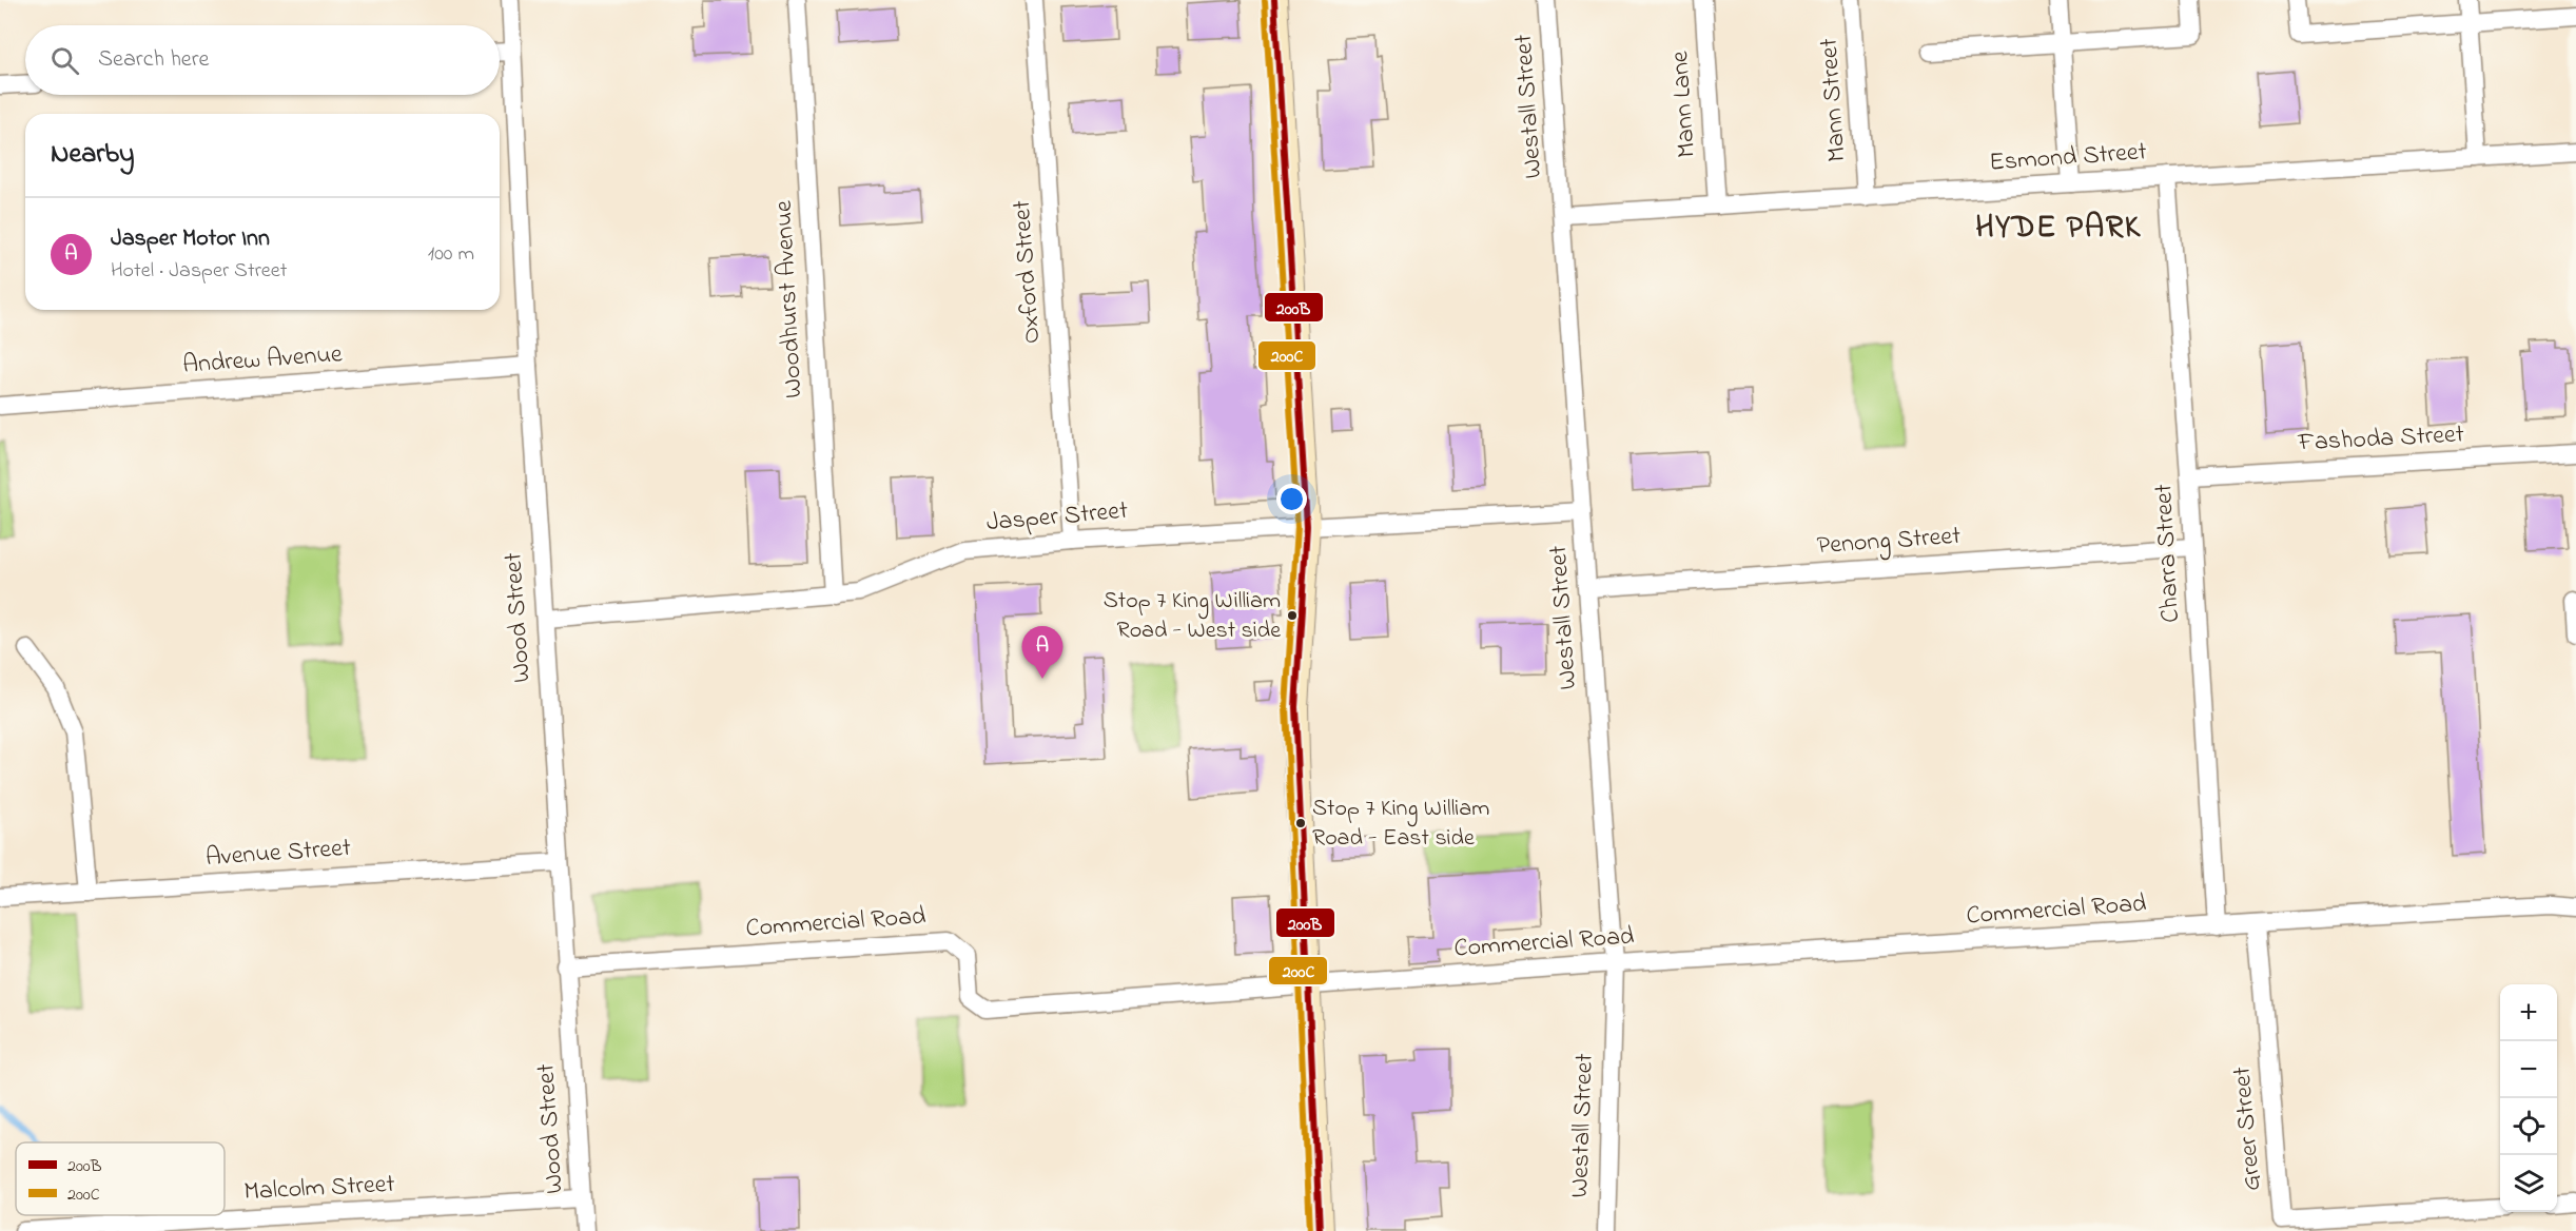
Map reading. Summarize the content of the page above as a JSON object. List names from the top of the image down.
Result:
{
  "streets": {
    "street": [
      "Mann Street",
      "Mann Lane",
      "Westall Street",
      "Esmond Street",
      "Oxford Street",
      "Woodhurst Avenue",
      "Andrew Avenue",
      "Fashoda Street",
      "Jasper Street",
      "Penong Street",
      "Charra Street",
      "Wood Street",
      "Avenue Street",
      "Commercial Road",
      "Greer Street",
      "Malcolm Street"
    ]
  },
  "crossings": [
    ["Mann Street", "Esmond Street"],
    ["Mann Lane", "Esmond Street"],
    ["Westall Street", "Esmond Street"],
    ["Westall Street", "Jasper Street"],
    ["Westall Street", "Penong Street"],
    ["Westall Street", "Commercial Road"],
    ["Esmond Street", "Charra Street"],
    ["Oxford Street", "Jasper Street"],
    ["Woodhurst Avenue", "Jasper Street"],
    ["Andrew Avenue", "Wood Street"],
    ["Fashoda Street", "Charra Street"],
    ["Jasper Street", "Wood Street"],
    ["Penong Street", "Charra Street"],
    ["Charra Street", "Commercial Road"],
    ["Wood Street", "Avenue Street"],
    ["Wood Street", "Commercial Road"],
    ["Wood Street", "Malcolm Street"],
    ["Commercial Road", "Greer Street"]
  ],
  "districts": ["HYDE PARK"],
  "places": ["Stop 7 King William Road - West side", "Stop 7 King William Road - East side"],
  "lines": ["transit line 200B", "transit line 200C"],
  "legend": ["200B", "200C"],
  "page": {
    "search": "Search here",
    "heading": "Nearby",
    "list": [
      {
        "mark": "A",
        "name": "Jasper Motor Inn",
        "note": "Hotel · Jasper Street",
        "value": "100 m"
      }
    ],
    "pins": "A",
    "map_buttons": ["+", "−"]
  }
}
